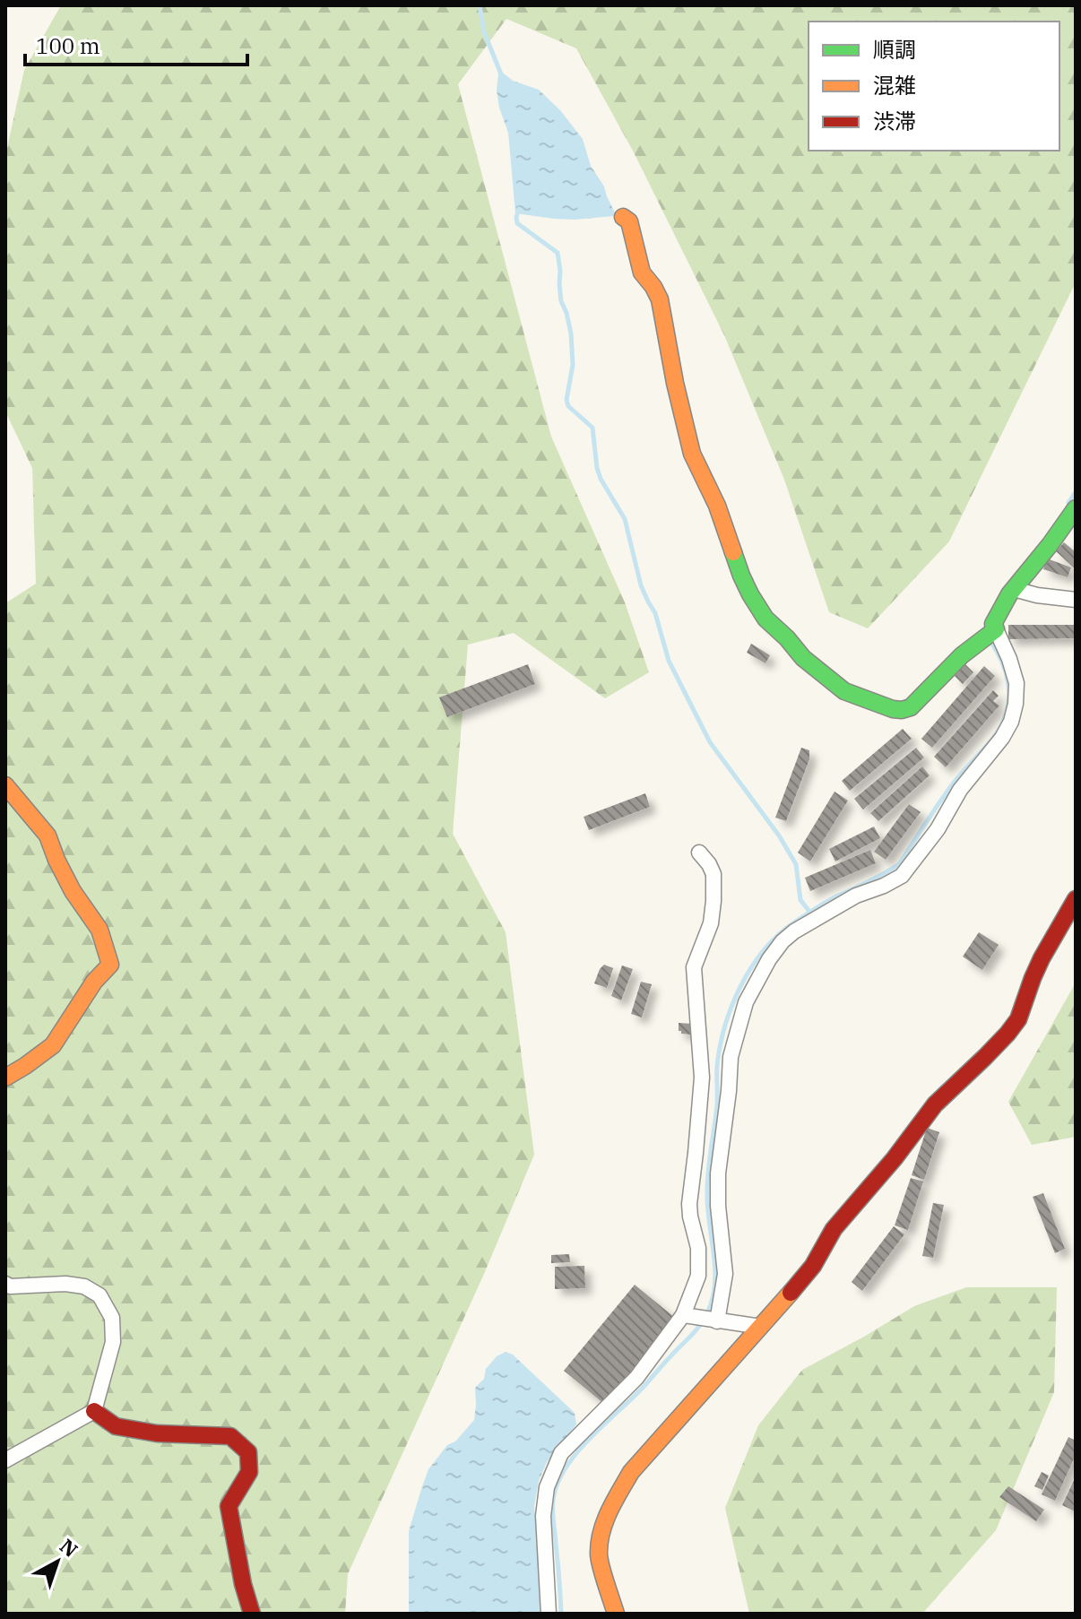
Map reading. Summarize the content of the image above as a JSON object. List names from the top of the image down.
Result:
{
  "legend": ["順調", "混雑", "渋滞"],
  "scale_bar": "100 m",
  "north": "top right"
}
